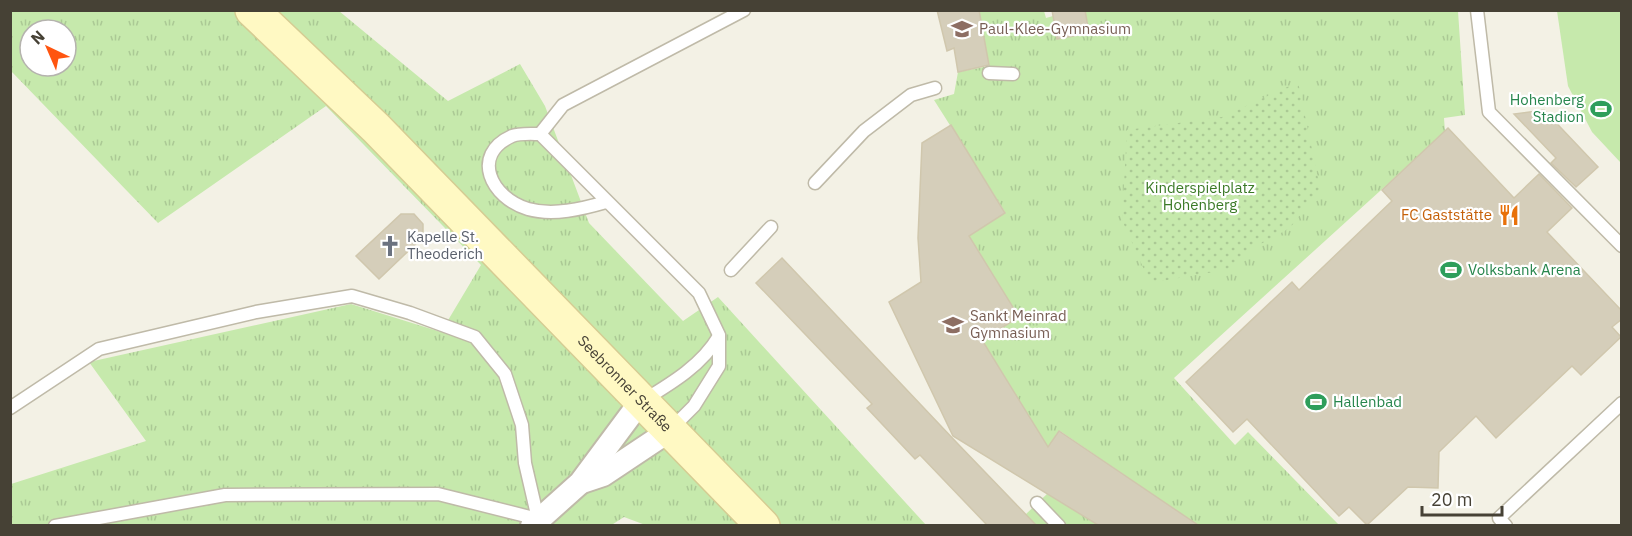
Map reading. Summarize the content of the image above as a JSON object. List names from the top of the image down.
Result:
{
  "streets": {
    "street": ["Seebronner Straße"]
  },
  "parks": ["Kinderspielplatz Hohenberg"],
  "places": {
    "school or university": ["Paul-Klee-Gymnasium", "Sankt Meinrad Gymnasium"],
    "sports": ["Hohenberg Stadion", "Volksbank Arena", "Hallenbad"],
    "restaurant": ["FC Gaststätte"],
    "church": ["Kapelle St. Theoderich"]
  },
  "scale_bar": "20 m",
  "north": "top left"
}
